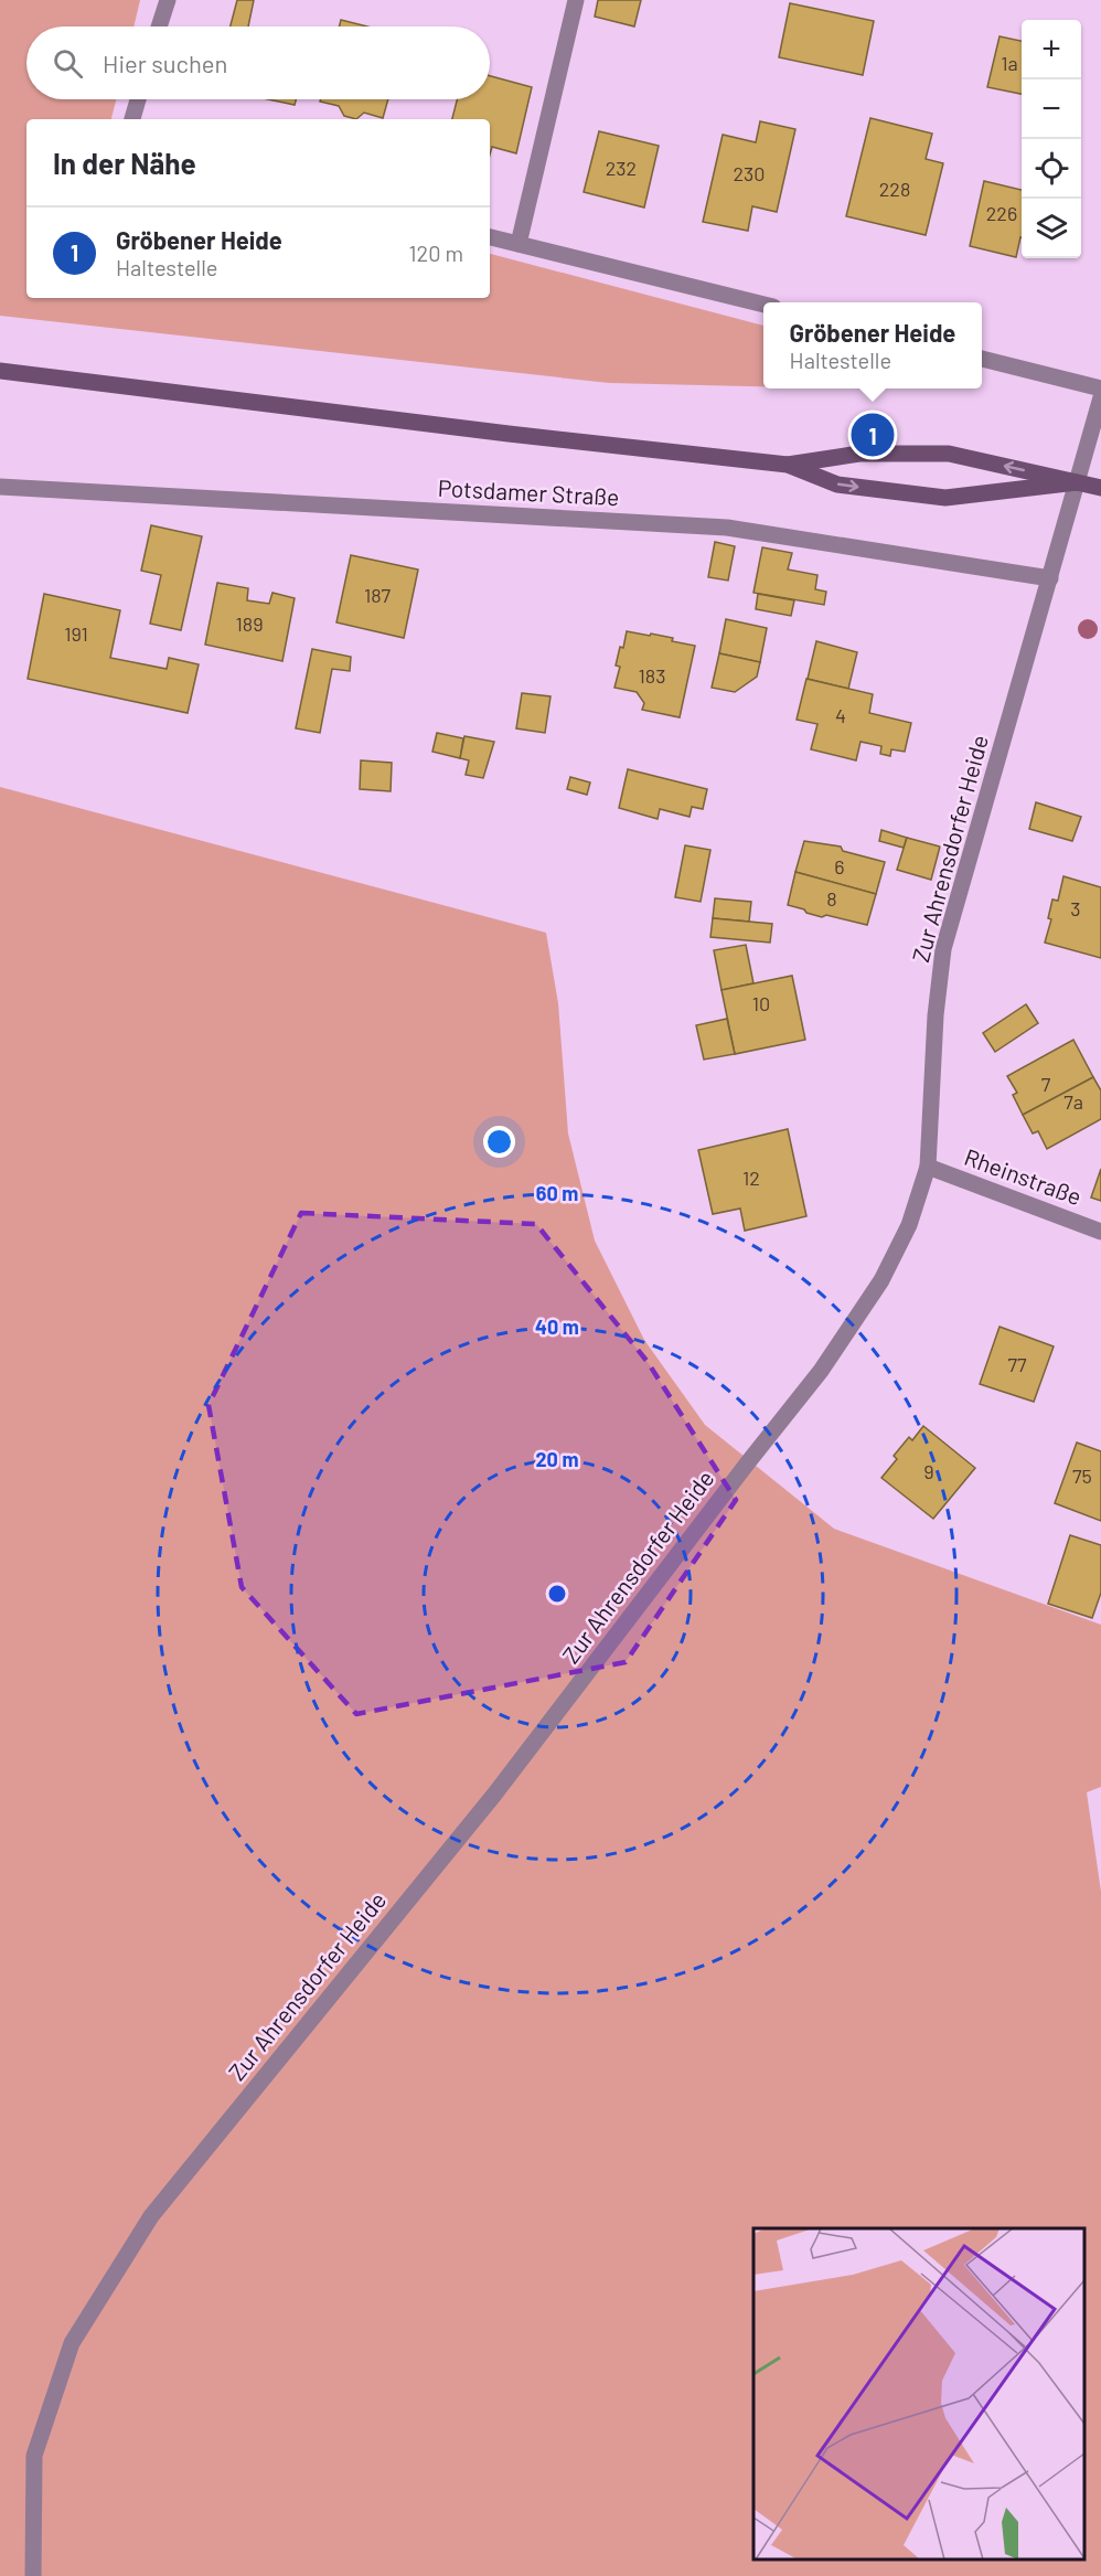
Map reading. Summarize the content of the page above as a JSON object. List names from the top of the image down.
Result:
{
  "streets": {
    "street": ["Potsdamer Straße", "Zur Ahrensdorfer Heide", "Rheinstraße"]
  },
  "crossings": [
    ["Potsdamer Straße", "Zur Ahrensdorfer Heide"],
    ["Zur Ahrensdorfer Heide", "Rheinstraße"]
  ],
  "house_numbers": [
    "1a",
    "232",
    "230",
    "228",
    "226",
    "187",
    "189",
    "191",
    "183",
    "4",
    "6",
    "8",
    "3",
    "10",
    "7",
    "7a",
    "12",
    "77",
    "9",
    "75"
  ],
  "page": {
    "map_buttons": ["+", "−"],
    "search": "Hier suchen",
    "heading": "In der Nähe",
    "list": [
      {
        "mark": "1",
        "name": "Gröbener Heide",
        "note": "Haltestelle",
        "value": "120 m"
      }
    ],
    "popup": ["Gröbener Heide", "Haltestelle"],
    "pins": "1"
  },
  "rings": ["60 m", "40 m", "20 m"]
}
